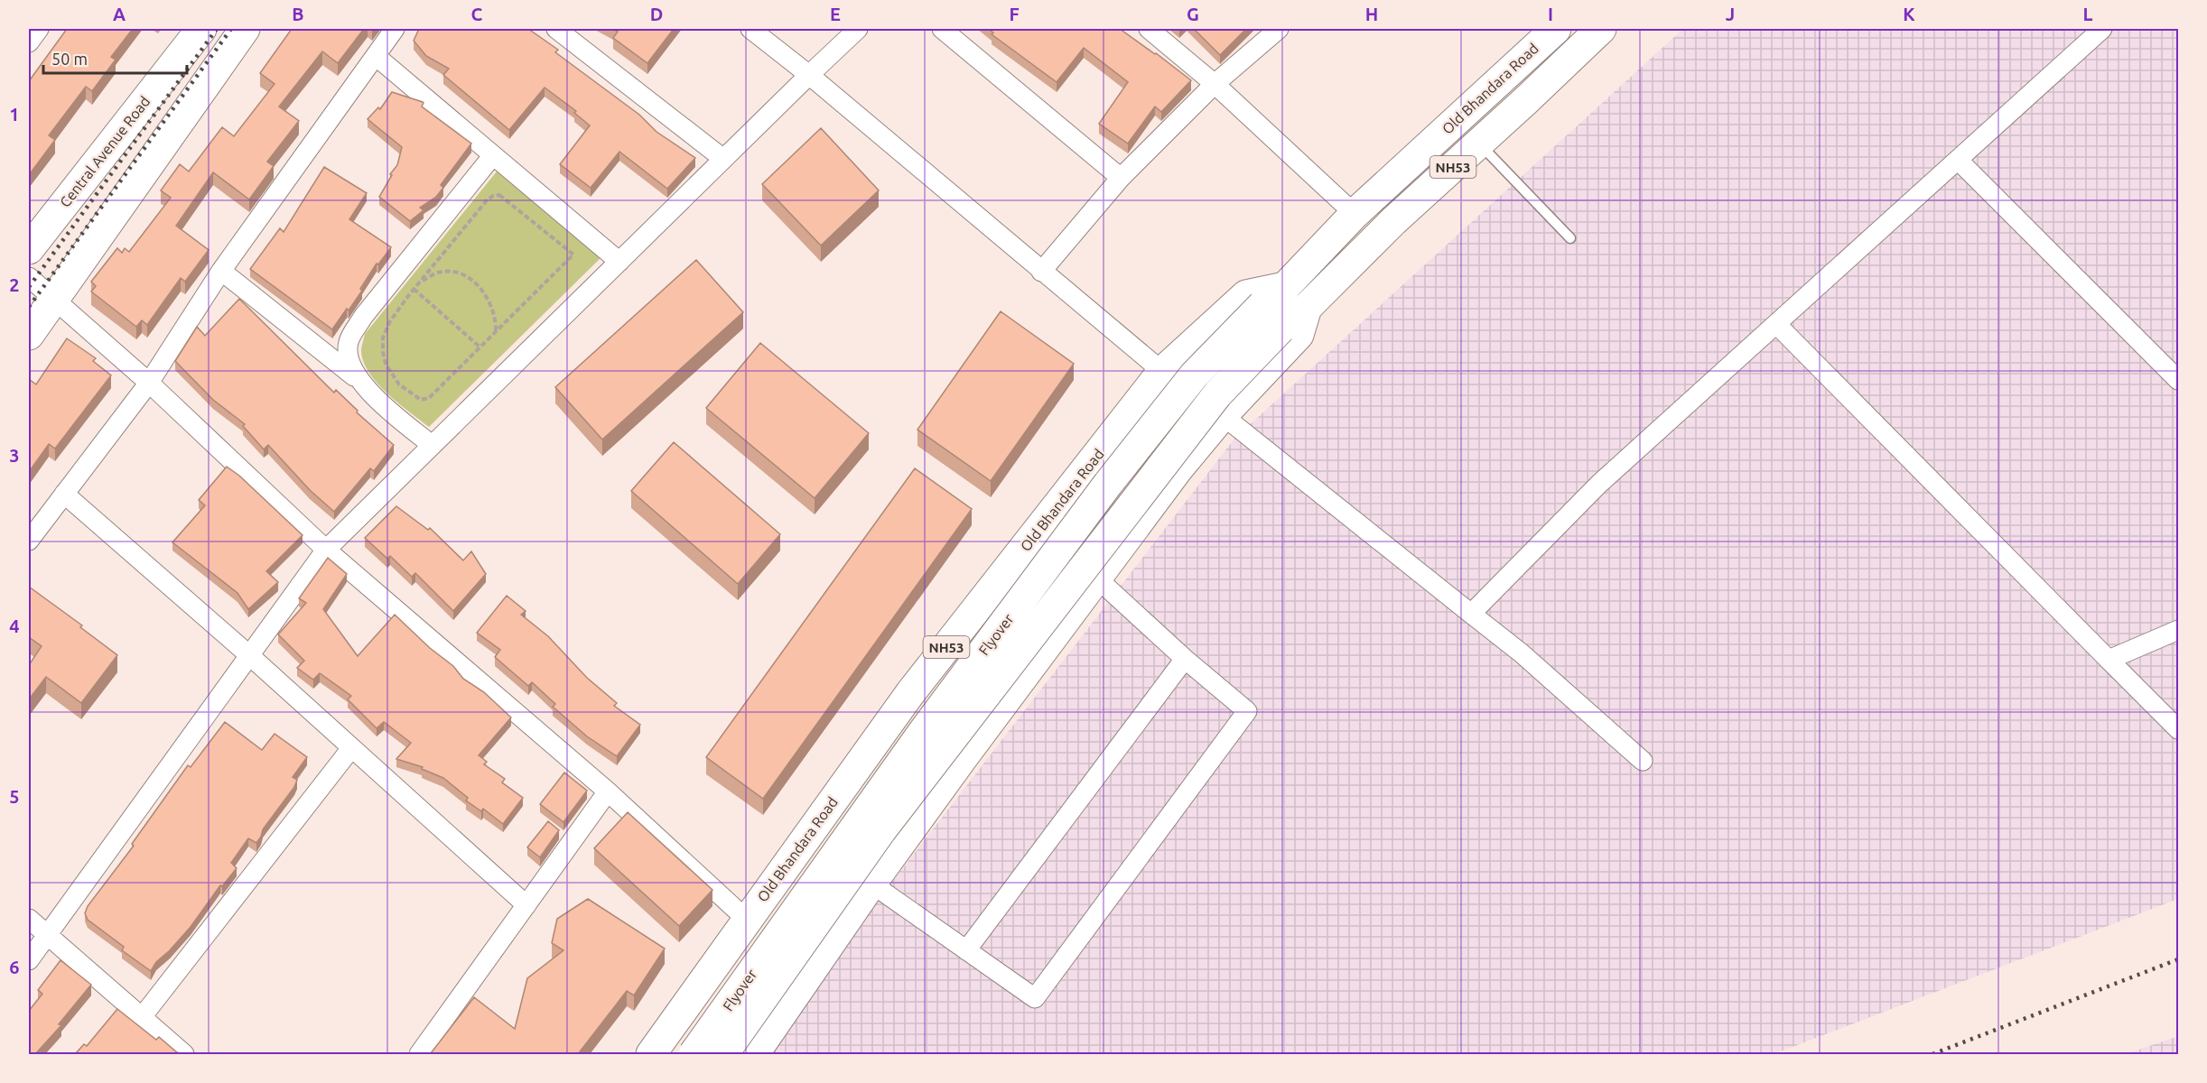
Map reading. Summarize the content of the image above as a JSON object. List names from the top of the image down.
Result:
{
  "streets": {
    "main road": [
      "Old Bhandara Road",
      "Central Avenue Road",
      "NH53",
      "Flyover"
    ]
  },
  "crossings": [
    ["Old Bhandara Road", "Flyover"],
    ["NH53", "Flyover"]
  ],
  "scale_bar": "50 m",
  "grid": {
    "columns": [
      "A",
      "B",
      "C",
      "D",
      "E",
      "F",
      "G",
      "H",
      "I",
      "J",
      "K",
      "L"
    ],
    "rows": [
      "1",
      "2",
      "3",
      "4",
      "5",
      "6"
    ]
  }
}
